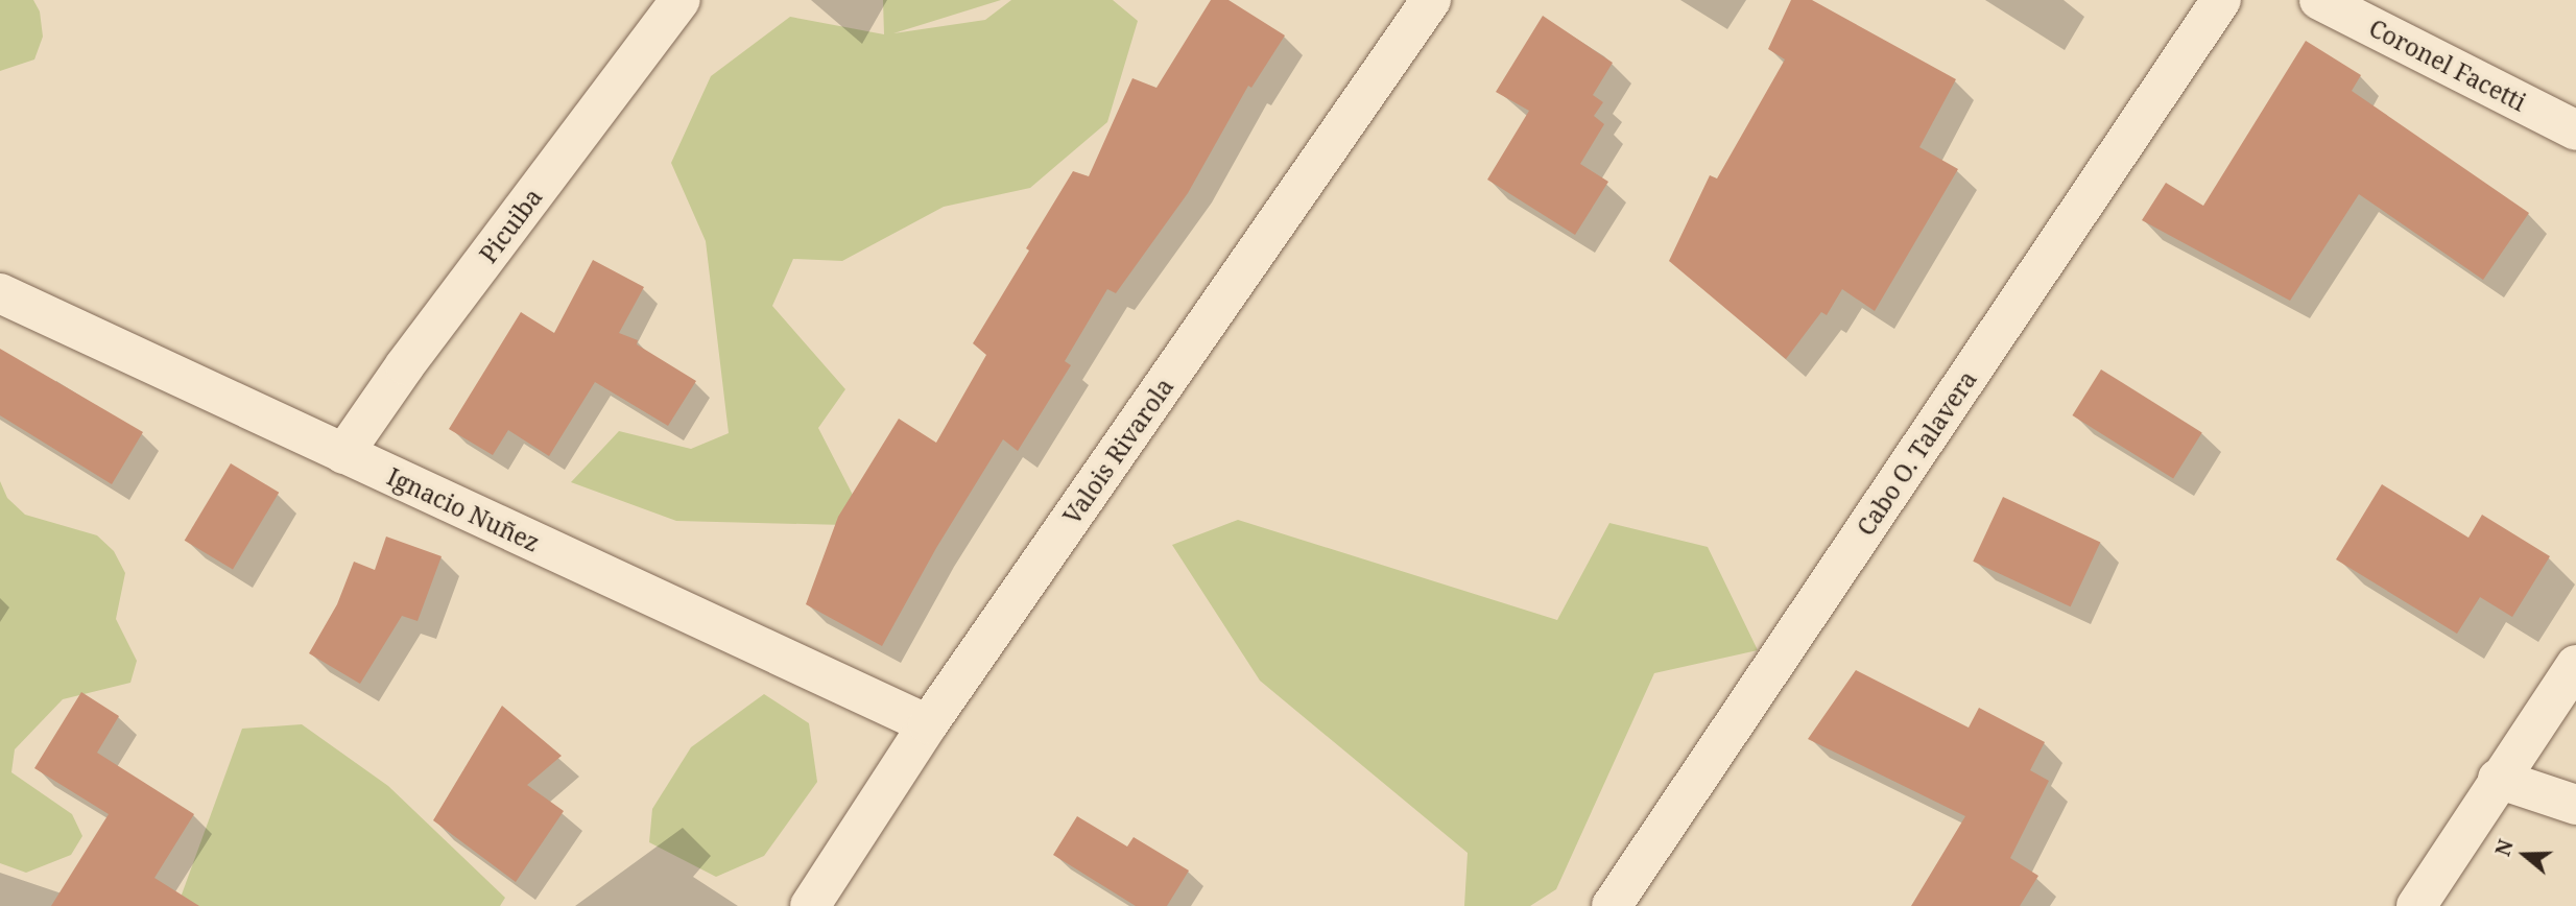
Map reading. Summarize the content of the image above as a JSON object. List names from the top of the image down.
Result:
{
  "streets": {
    "street": [
      "Coronel Facetti",
      "Picuiba",
      "Valois Rivarola",
      "Cabo O. Talavera",
      "Ignacio Nuñez"
    ]
  },
  "crossings": [
    ["Picuiba", "Ignacio Nuñez"],
    ["Valois Rivarola", "Ignacio Nuñez"]
  ],
  "north": "left"
}
